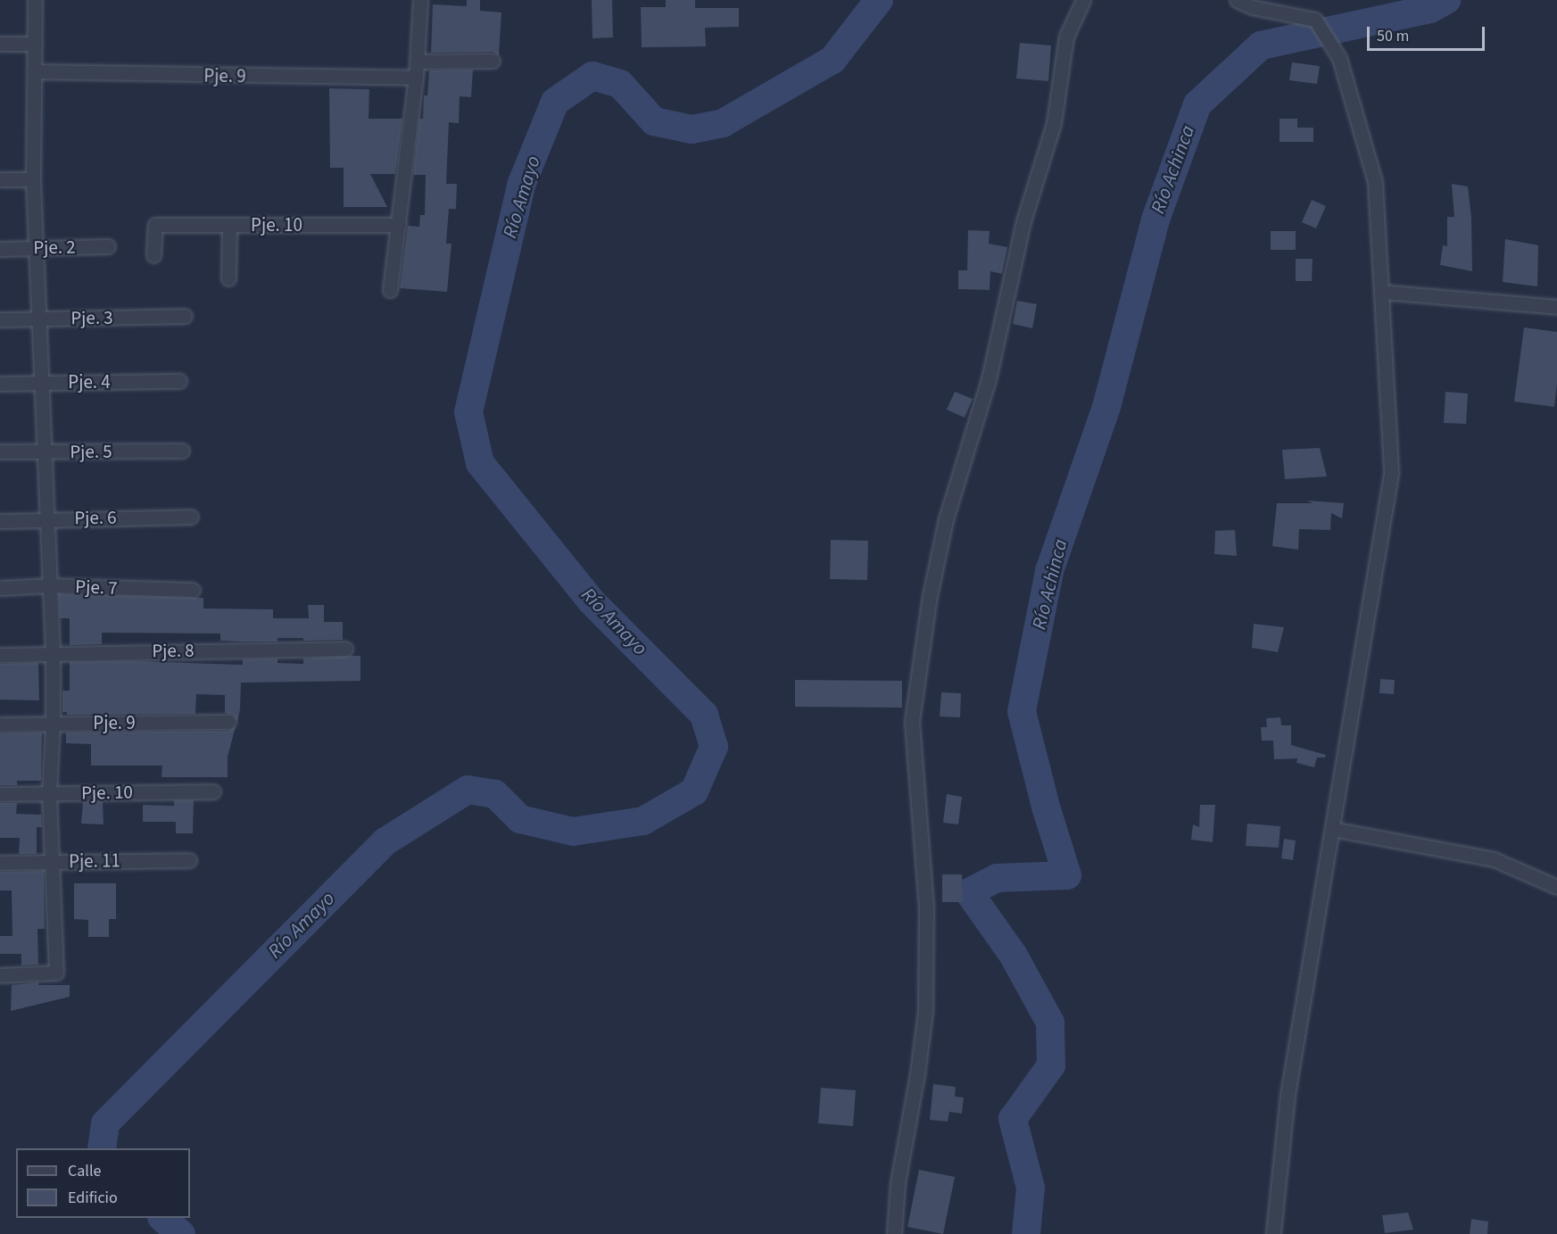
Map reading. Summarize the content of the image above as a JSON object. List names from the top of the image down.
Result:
{
  "streets": {
    "street": [
      "Pje. 9",
      "Pje. 10",
      "Pje. 2",
      "Pje. 3",
      "Pje. 4",
      "Pje. 5",
      "Pje. 6",
      "Pje. 7",
      "Pje. 8",
      "Pje. 11"
    ]
  },
  "water": ["Río Achinca", "Río Amayo"],
  "legend": ["Calle", "Edificio"],
  "scale_bar": "50 m"
}
